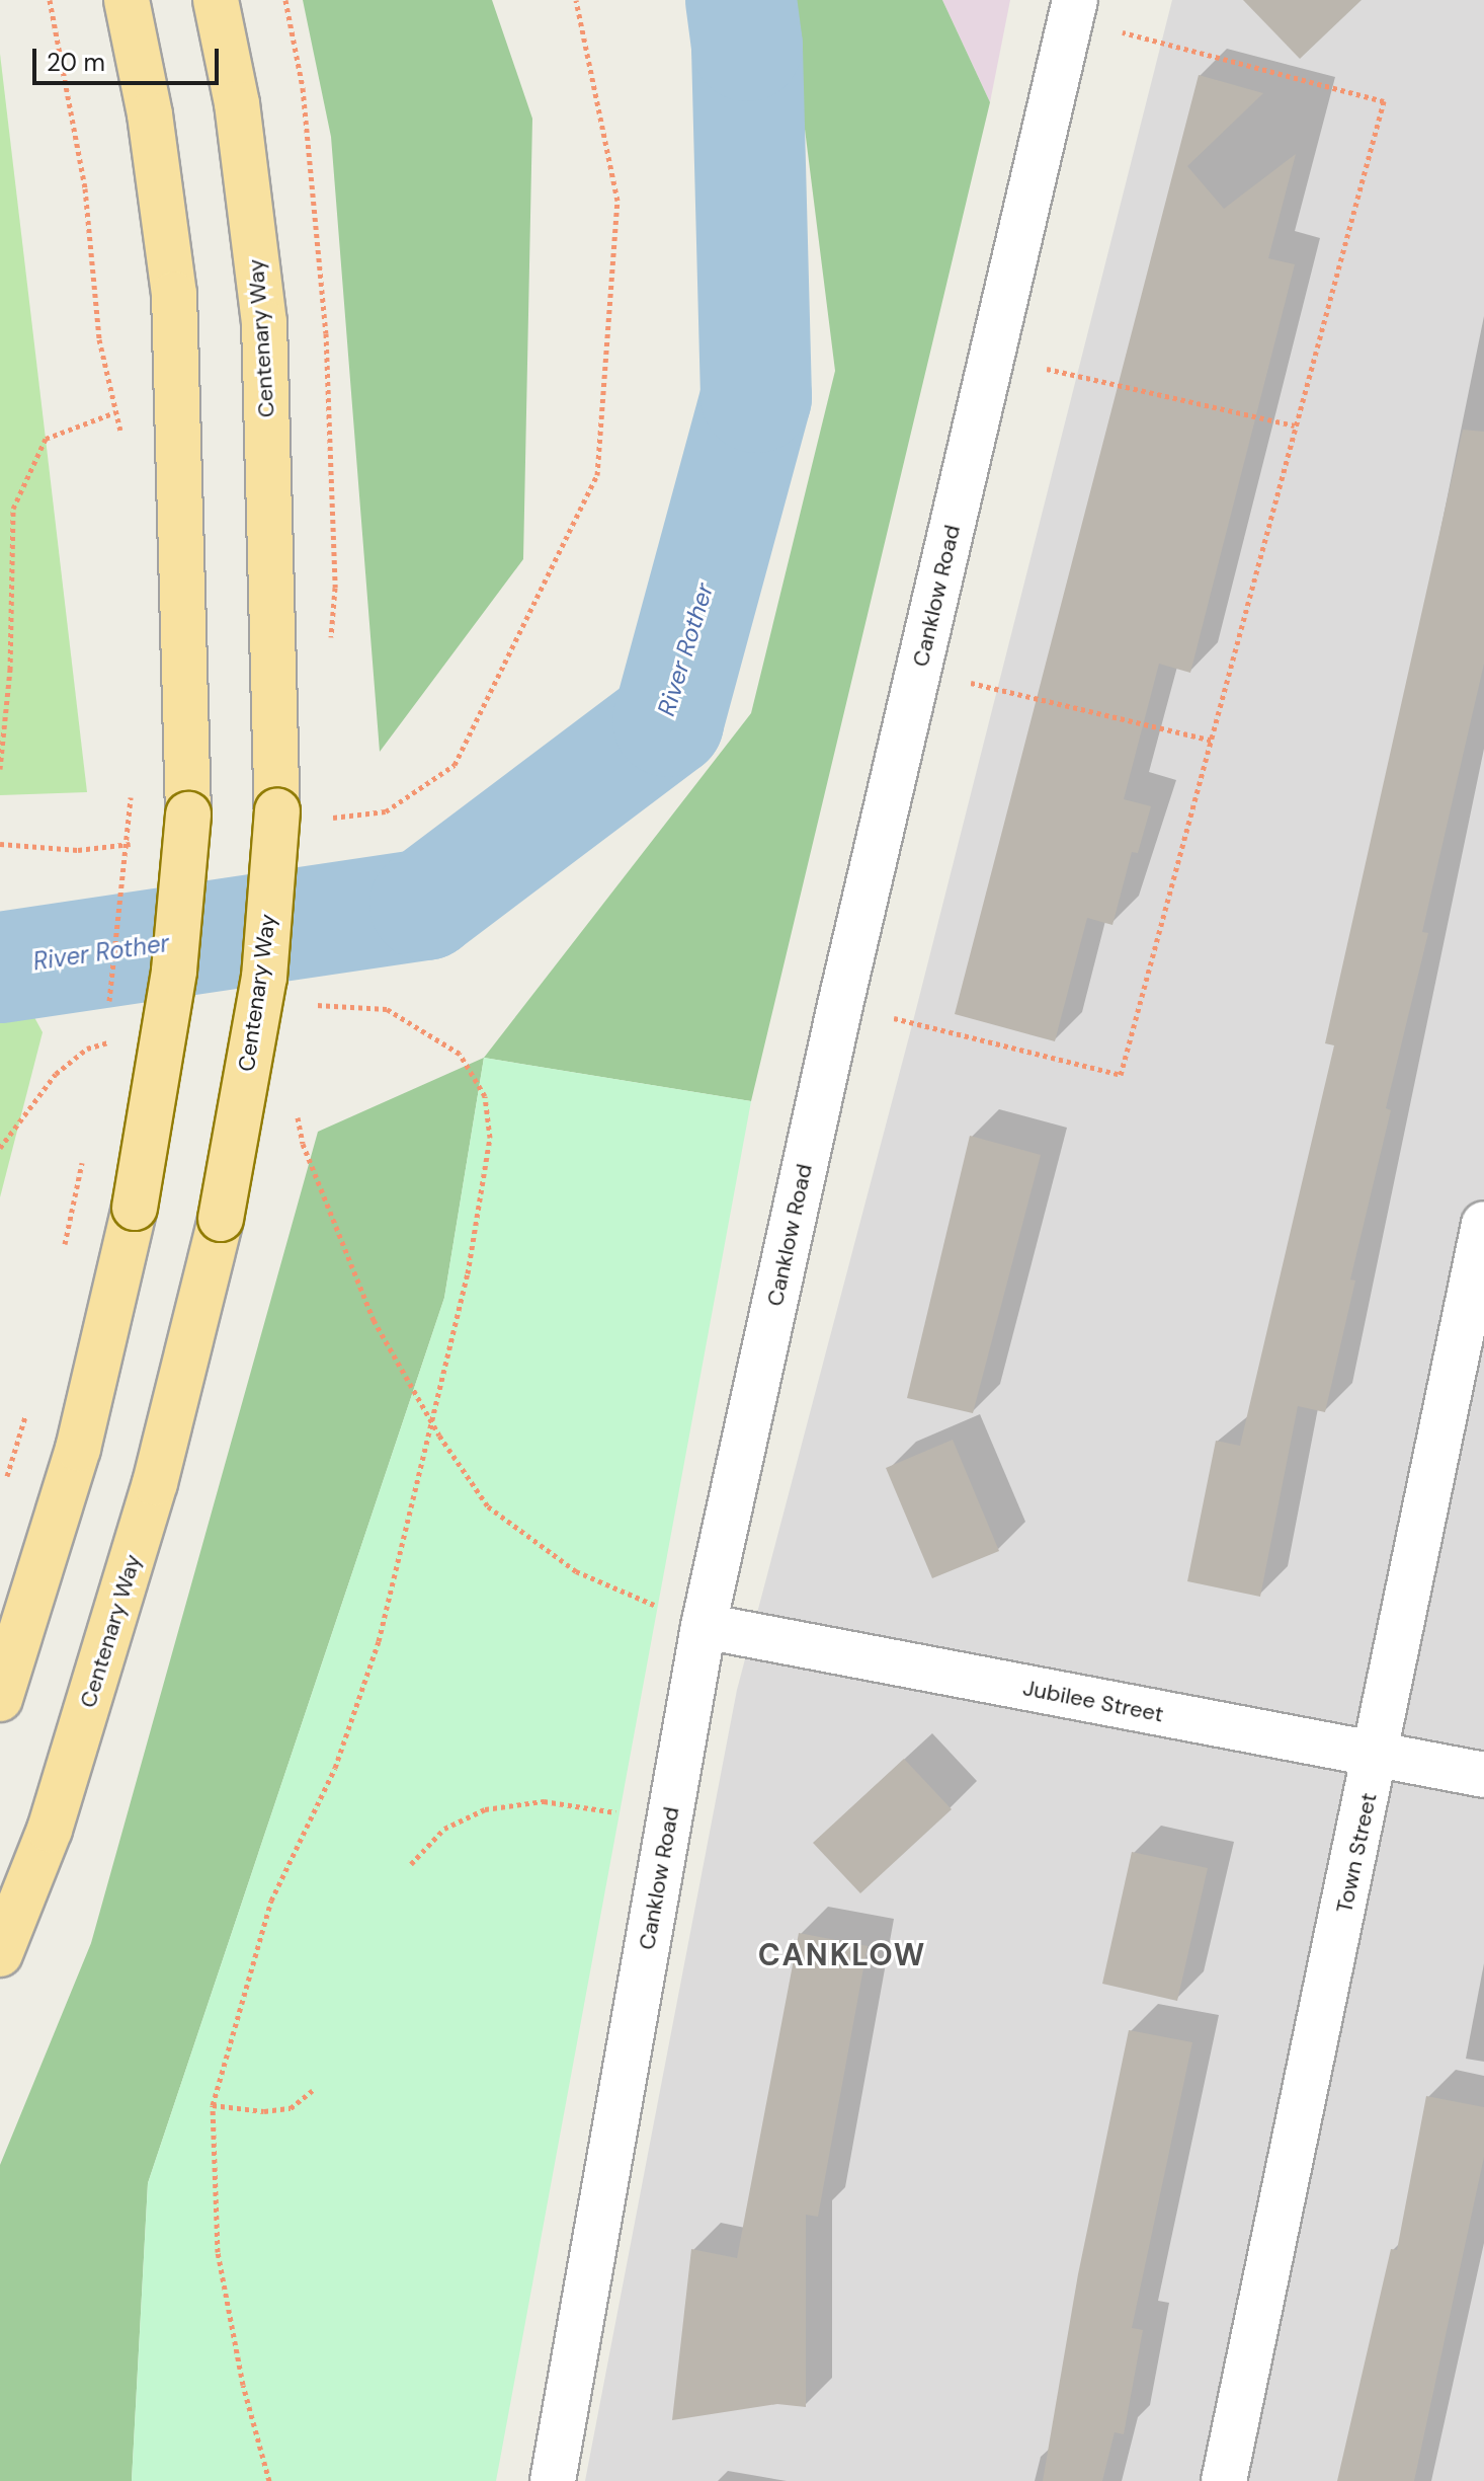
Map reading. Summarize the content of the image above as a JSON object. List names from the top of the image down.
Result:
{
  "streets": {
    "main road": ["Centenary Way"],
    "street": ["Canklow Road", "Jubilee Street", "Town Street"]
  },
  "crossings": [
    ["Canklow Road", "Jubilee Street"],
    ["Jubilee Street", "Town Street"]
  ],
  "districts": ["CANKLOW"],
  "water": ["River Rother"],
  "scale_bar": "20 m"
}
